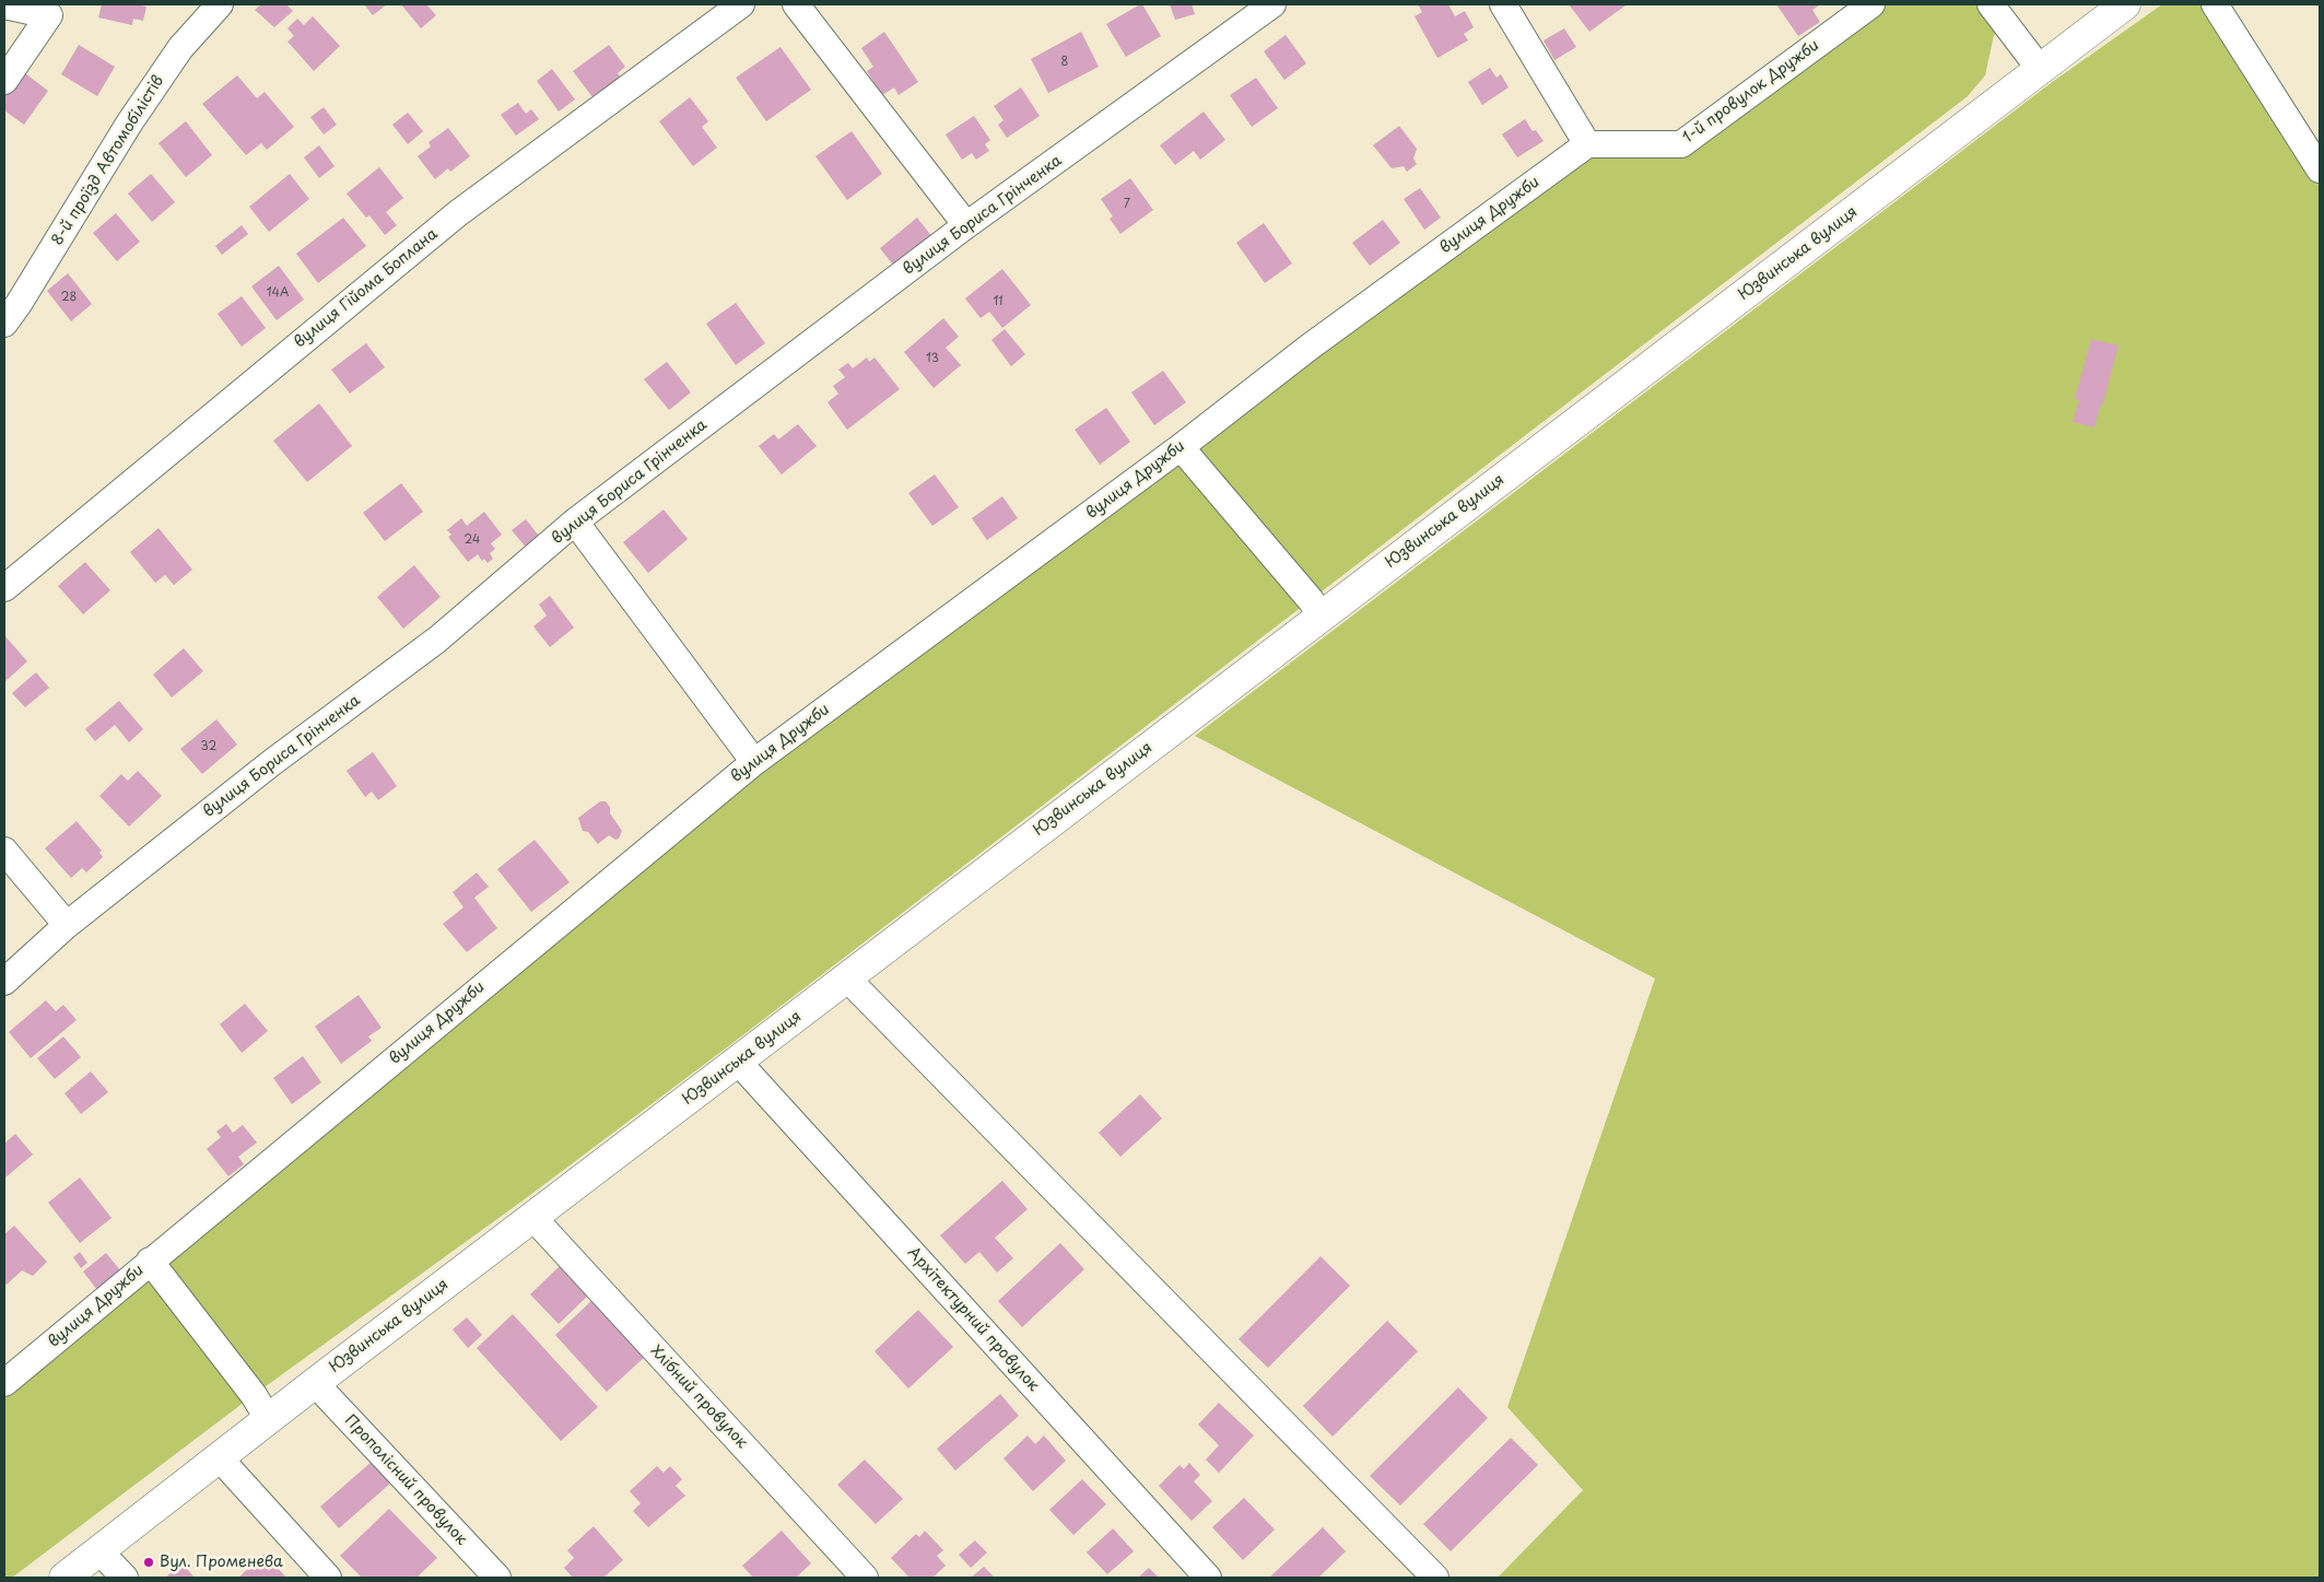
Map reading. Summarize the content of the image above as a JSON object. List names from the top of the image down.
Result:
{
  "streets": {
    "main road": ["Юзвинська вулиця"],
    "street": [
      "1-й провулок Дружби",
      "8-й проїзд Автомобілістів",
      "вулиця Бориса Грінченка",
      "вулиця Дружби",
      "вулиця Гійома Боплана",
      "Архітектурний провулок",
      "Хлібний провулок",
      "Прополісний провулок"
    ]
  },
  "crossings": [
    ["1-й провулок Дружби", "вулиця Дружби"],
    ["Юзвинська вулиця", "Архітектурний провулок"],
    ["Юзвинська вулиця", "Хлібний провулок"],
    ["Юзвинська вулиця", "Прополісний провулок"]
  ],
  "places": ["Вул. Променева"],
  "house_numbers": [
    "8",
    "7",
    "14А",
    "28",
    "11",
    "13",
    "24",
    "32"
  ]
}
